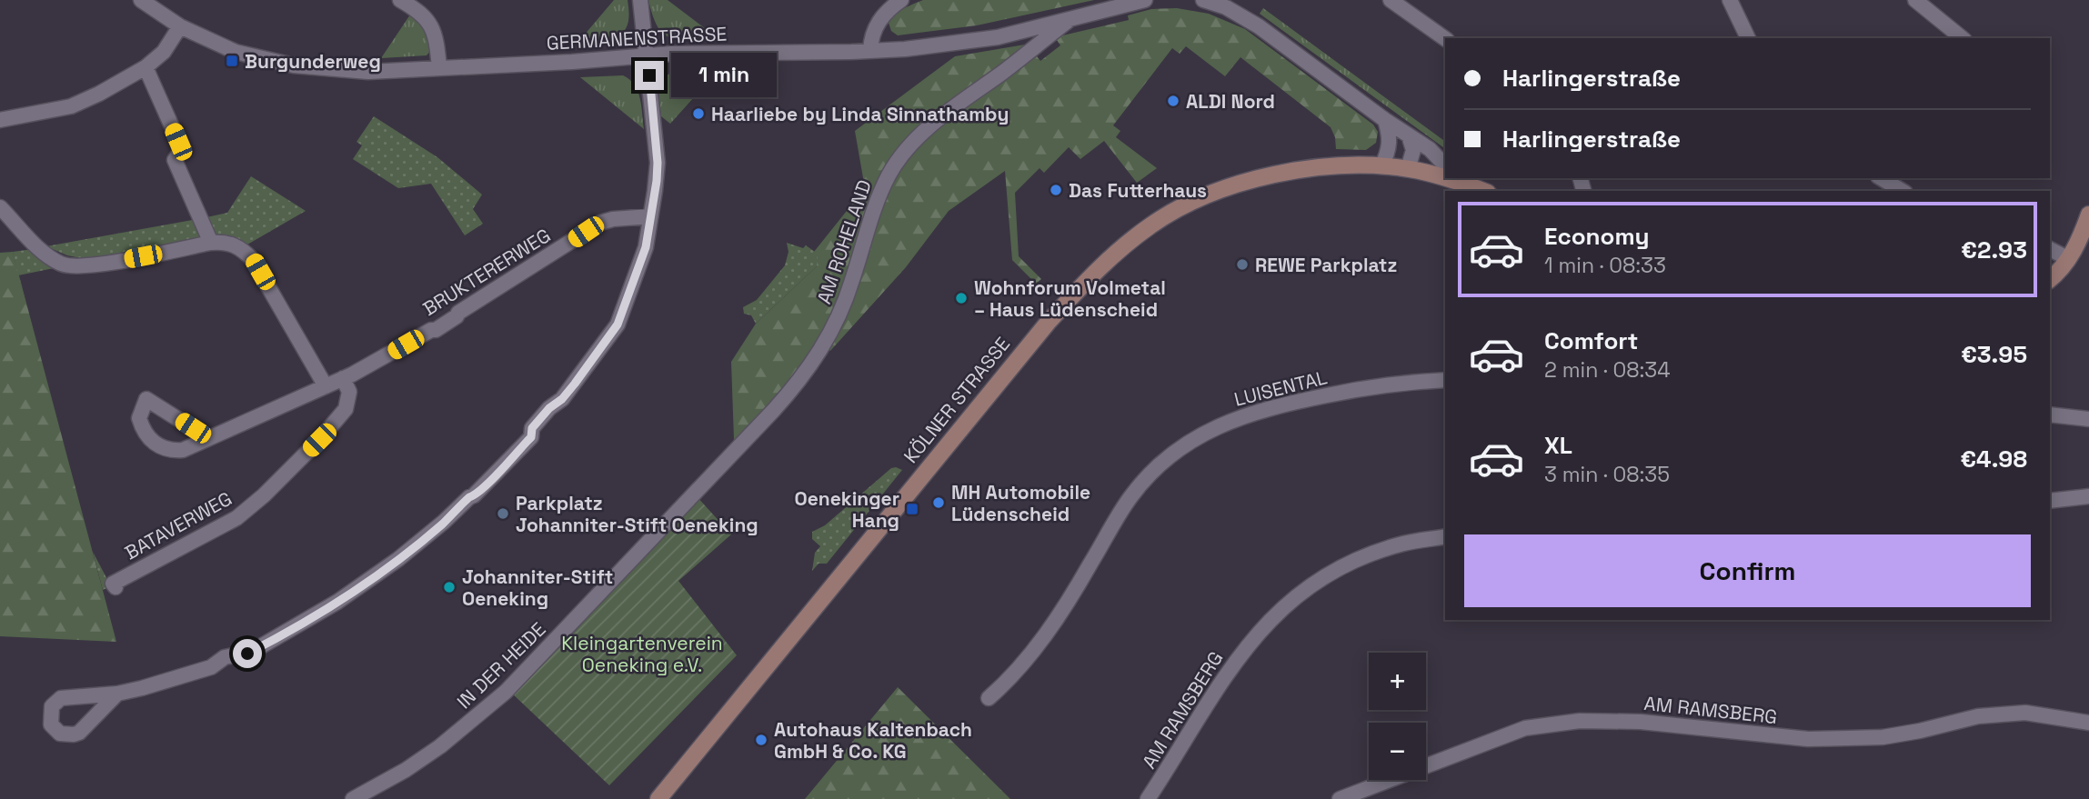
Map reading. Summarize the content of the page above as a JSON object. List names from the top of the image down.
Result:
{
  "streets": {
    "main road": ["KÖLNER STRASSE"],
    "street": [
      "GERMANENSTRASSE",
      "AM ROHELAND",
      "BRUKTERERWEG",
      "LUISENTAL",
      "BATAVERWEG",
      "IN DER HEIDE",
      "AM RAMSBERG"
    ]
  },
  "crossings": [
    ["GERMANENSTRASSE", "AM ROHELAND"],
    ["AM ROHELAND", "IN DER HEIDE"],
    ["BRUKTERERWEG", "BATAVERWEG"]
  ],
  "parks": ["Kleingartenverein Oeneking e.V."],
  "places": {
    "transit": ["Burgunderweg", "Oenekinger Hang"],
    "other": [
      "ALDI Nord",
      "Haarliebe by Linda Sinnathamby",
      "Das Futterhaus",
      "REWE Parkplatz",
      "Wohnforum Volmetal – Haus Lüdenscheid",
      "MH Automobile Lüdenscheid",
      "Parkplatz Johanniter-Stift Oeneking",
      "Johanniter-Stift Oeneking",
      "Autohaus Kaltenbach GmbH & Co. KG"
    ]
  },
  "page": {
    "banner": ["Harlingerstraße", "Harlingerstraße"],
    "bubble": "1 min",
    "list": [
      {
        "name": "Economy",
        "note": "1 min · 08:33",
        "value": "€2.93"
      },
      {
        "name": "Comfort",
        "note": "2 min · 08:34",
        "value": "€3.95"
      },
      {
        "name": "XL",
        "note": "3 min · 08:35",
        "value": "€4.98"
      }
    ],
    "buttons": "Confirm",
    "map_buttons": ["+", "−"]
  }
}
